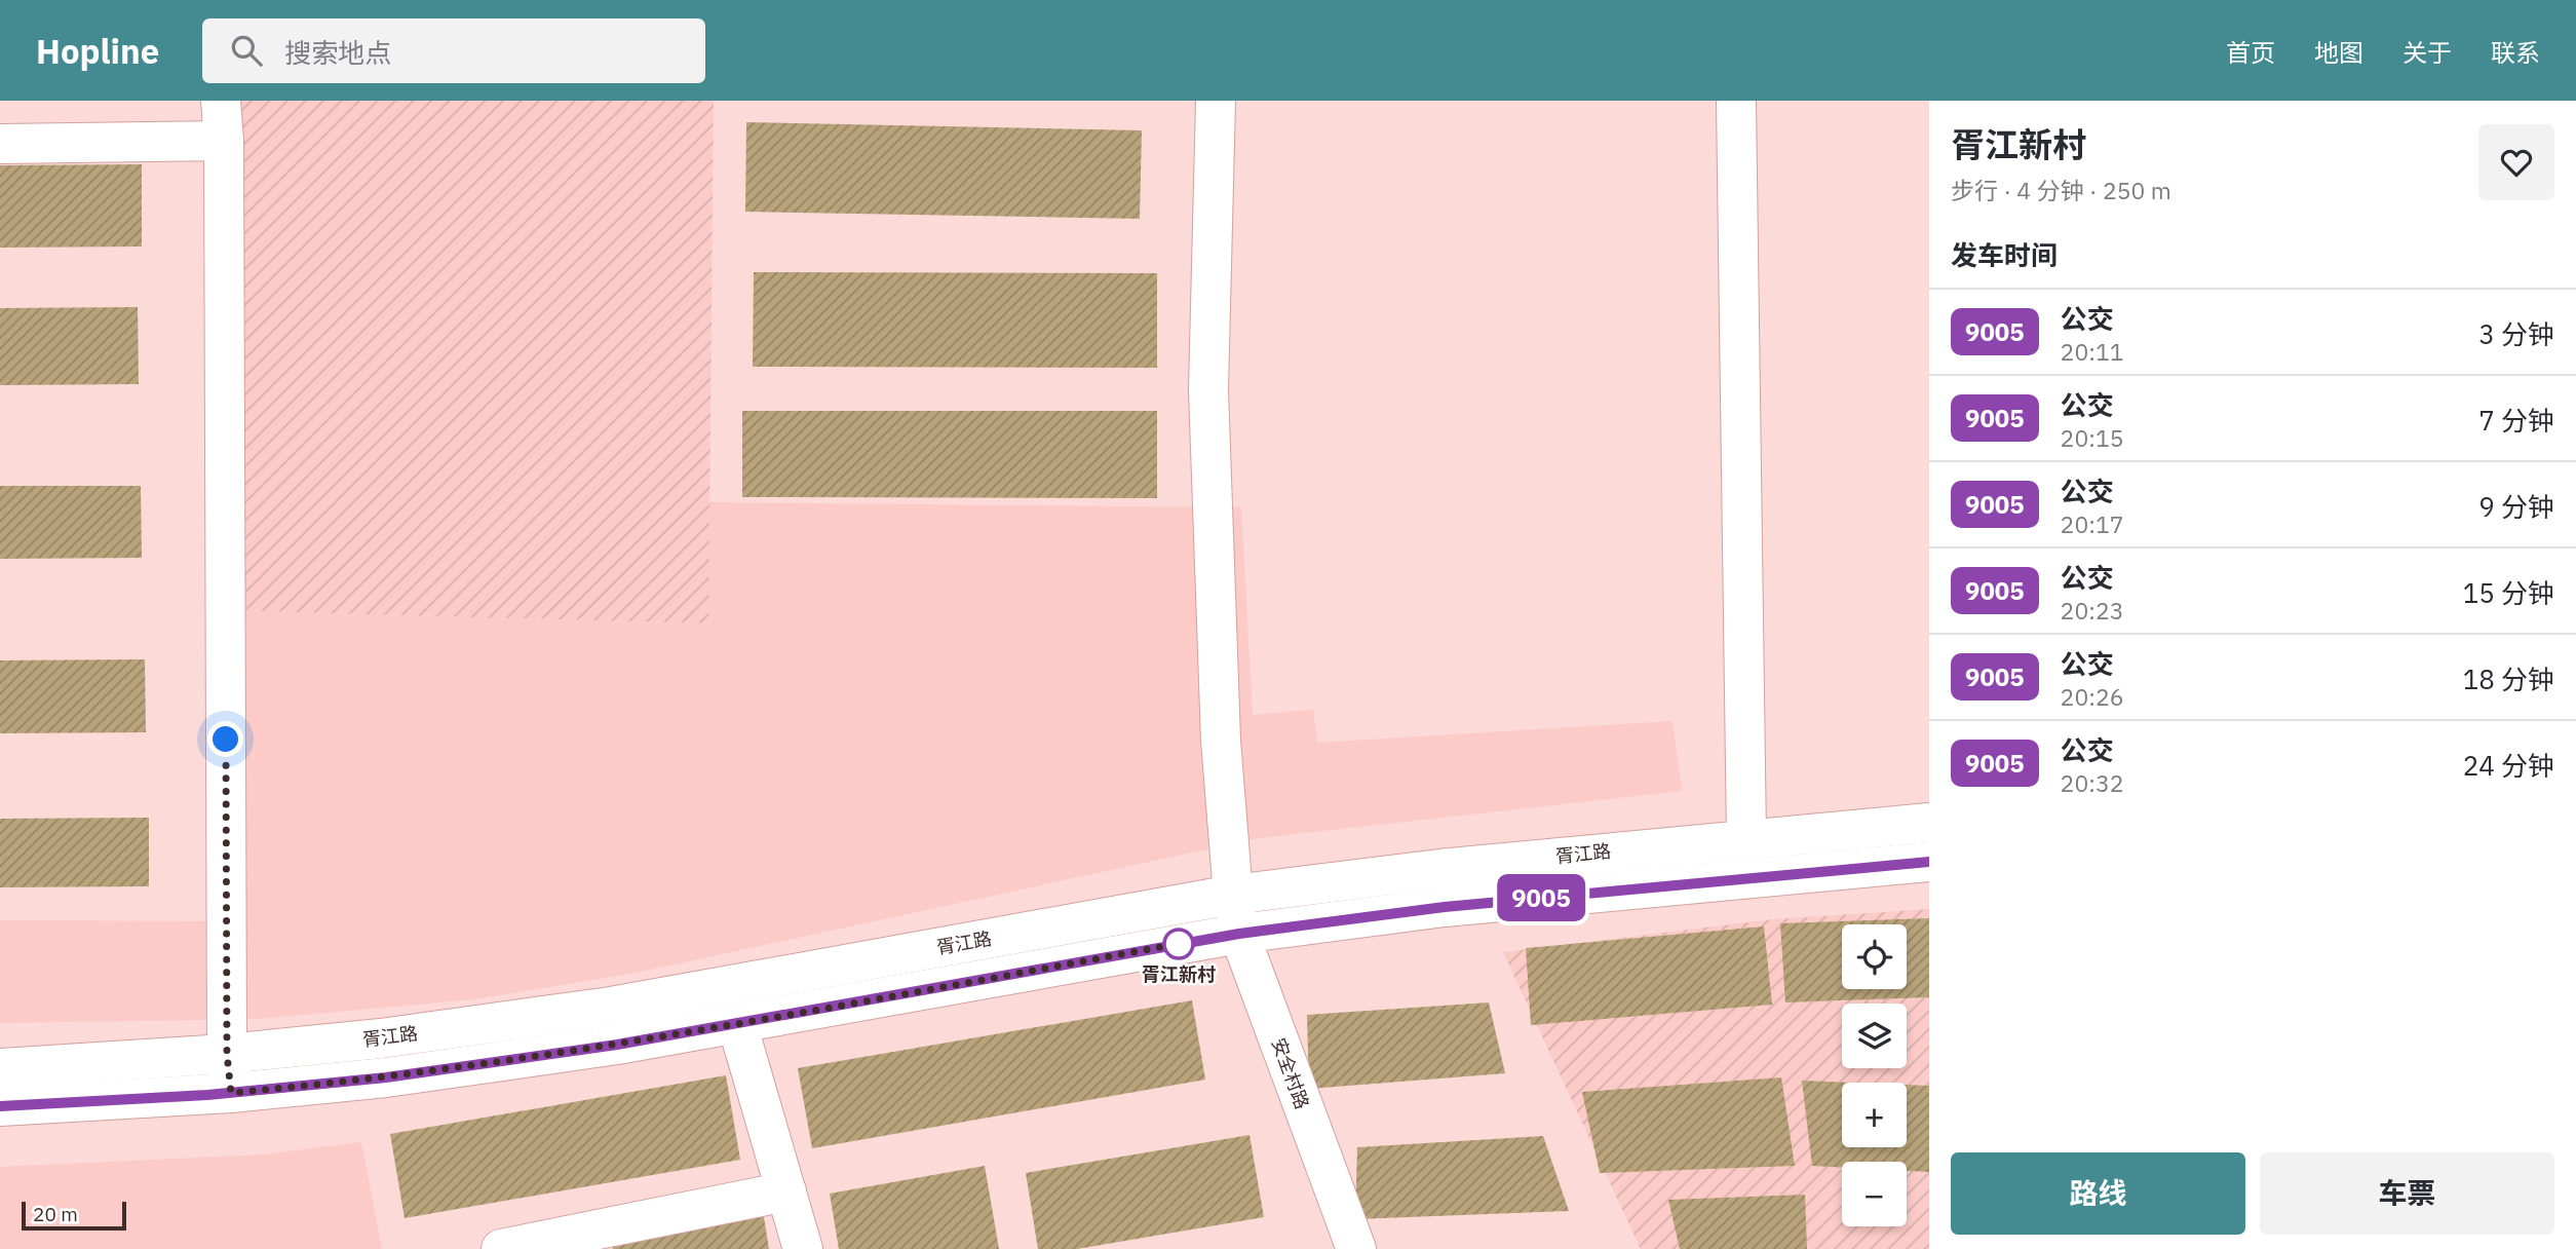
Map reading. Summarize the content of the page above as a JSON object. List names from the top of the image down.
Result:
{
  "streets": {
    "main road": ["胥江路", "安全村路"]
  },
  "crossings": [
    ["胥江路", "安全村路"]
  ],
  "places": ["胥江新村"],
  "lines": ["bus line 9005"],
  "scale_bar": "20 m",
  "page": {
    "header": "Hopline",
    "search": "搜索地点",
    "nav": [
      "首页",
      "地图",
      "关于",
      "联系"
    ],
    "on_map": "9005",
    "heading": [
      ["胥江新村", "步行 · 4 分钟 · 250 m"],
      "发车时间"
    ],
    "list": [
      {
        "mark": "9005",
        "name": "公交",
        "note": "20:11",
        "value": "3 分钟"
      },
      {
        "mark": "9005",
        "name": "公交",
        "note": "20:15",
        "value": "7 分钟"
      },
      {
        "mark": "9005",
        "name": "公交",
        "note": "20:17",
        "value": "9 分钟"
      },
      {
        "mark": "9005",
        "name": "公交",
        "note": "20:23",
        "value": "15 分钟"
      },
      {
        "mark": "9005",
        "name": "公交",
        "note": "20:26",
        "value": "18 分钟"
      },
      {
        "mark": "9005",
        "name": "公交",
        "note": "20:32",
        "value": "24 分钟"
      }
    ],
    "map_buttons": ["+", "−"],
    "buttons": ["路线", "车票"],
    "scale": "20 m"
  }
}
